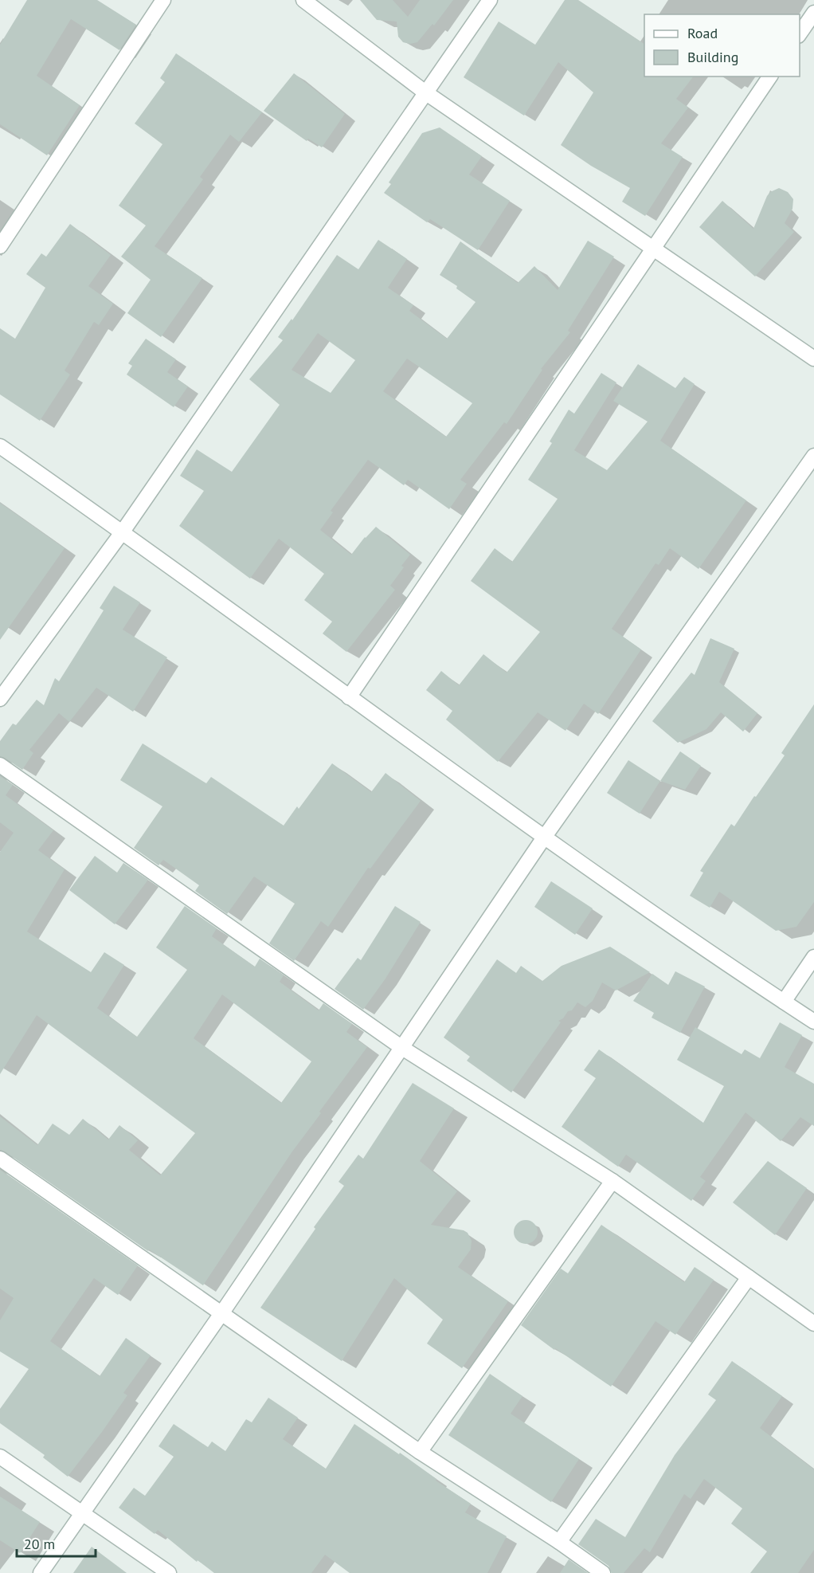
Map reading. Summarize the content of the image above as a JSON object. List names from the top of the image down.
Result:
{
  "legend": ["Road", "Building"],
  "scale_bar": "20 m"
}
